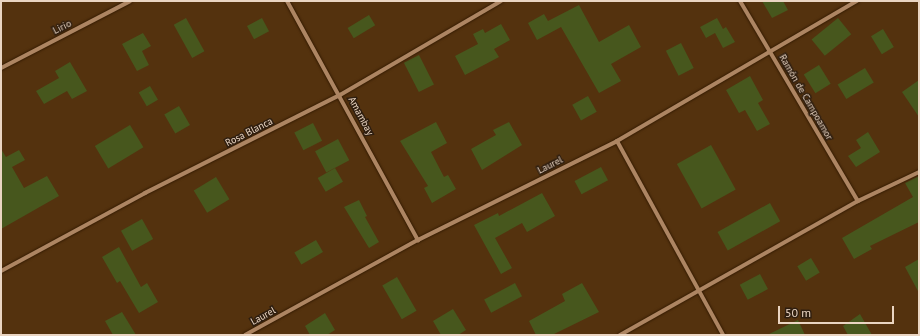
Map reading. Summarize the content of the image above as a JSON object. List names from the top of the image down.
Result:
{
  "streets": {
    "street": [
      "Lirio",
      "Ramón de Campoamor",
      "Amambay",
      "Rosa Blanca",
      "Laurel"
    ]
  },
  "crossings": [
    ["Ramón de Campoamor", "Laurel"],
    ["Amambay", "Rosa Blanca"],
    ["Amambay", "Laurel"]
  ],
  "scale_bar": "50 m"
}
